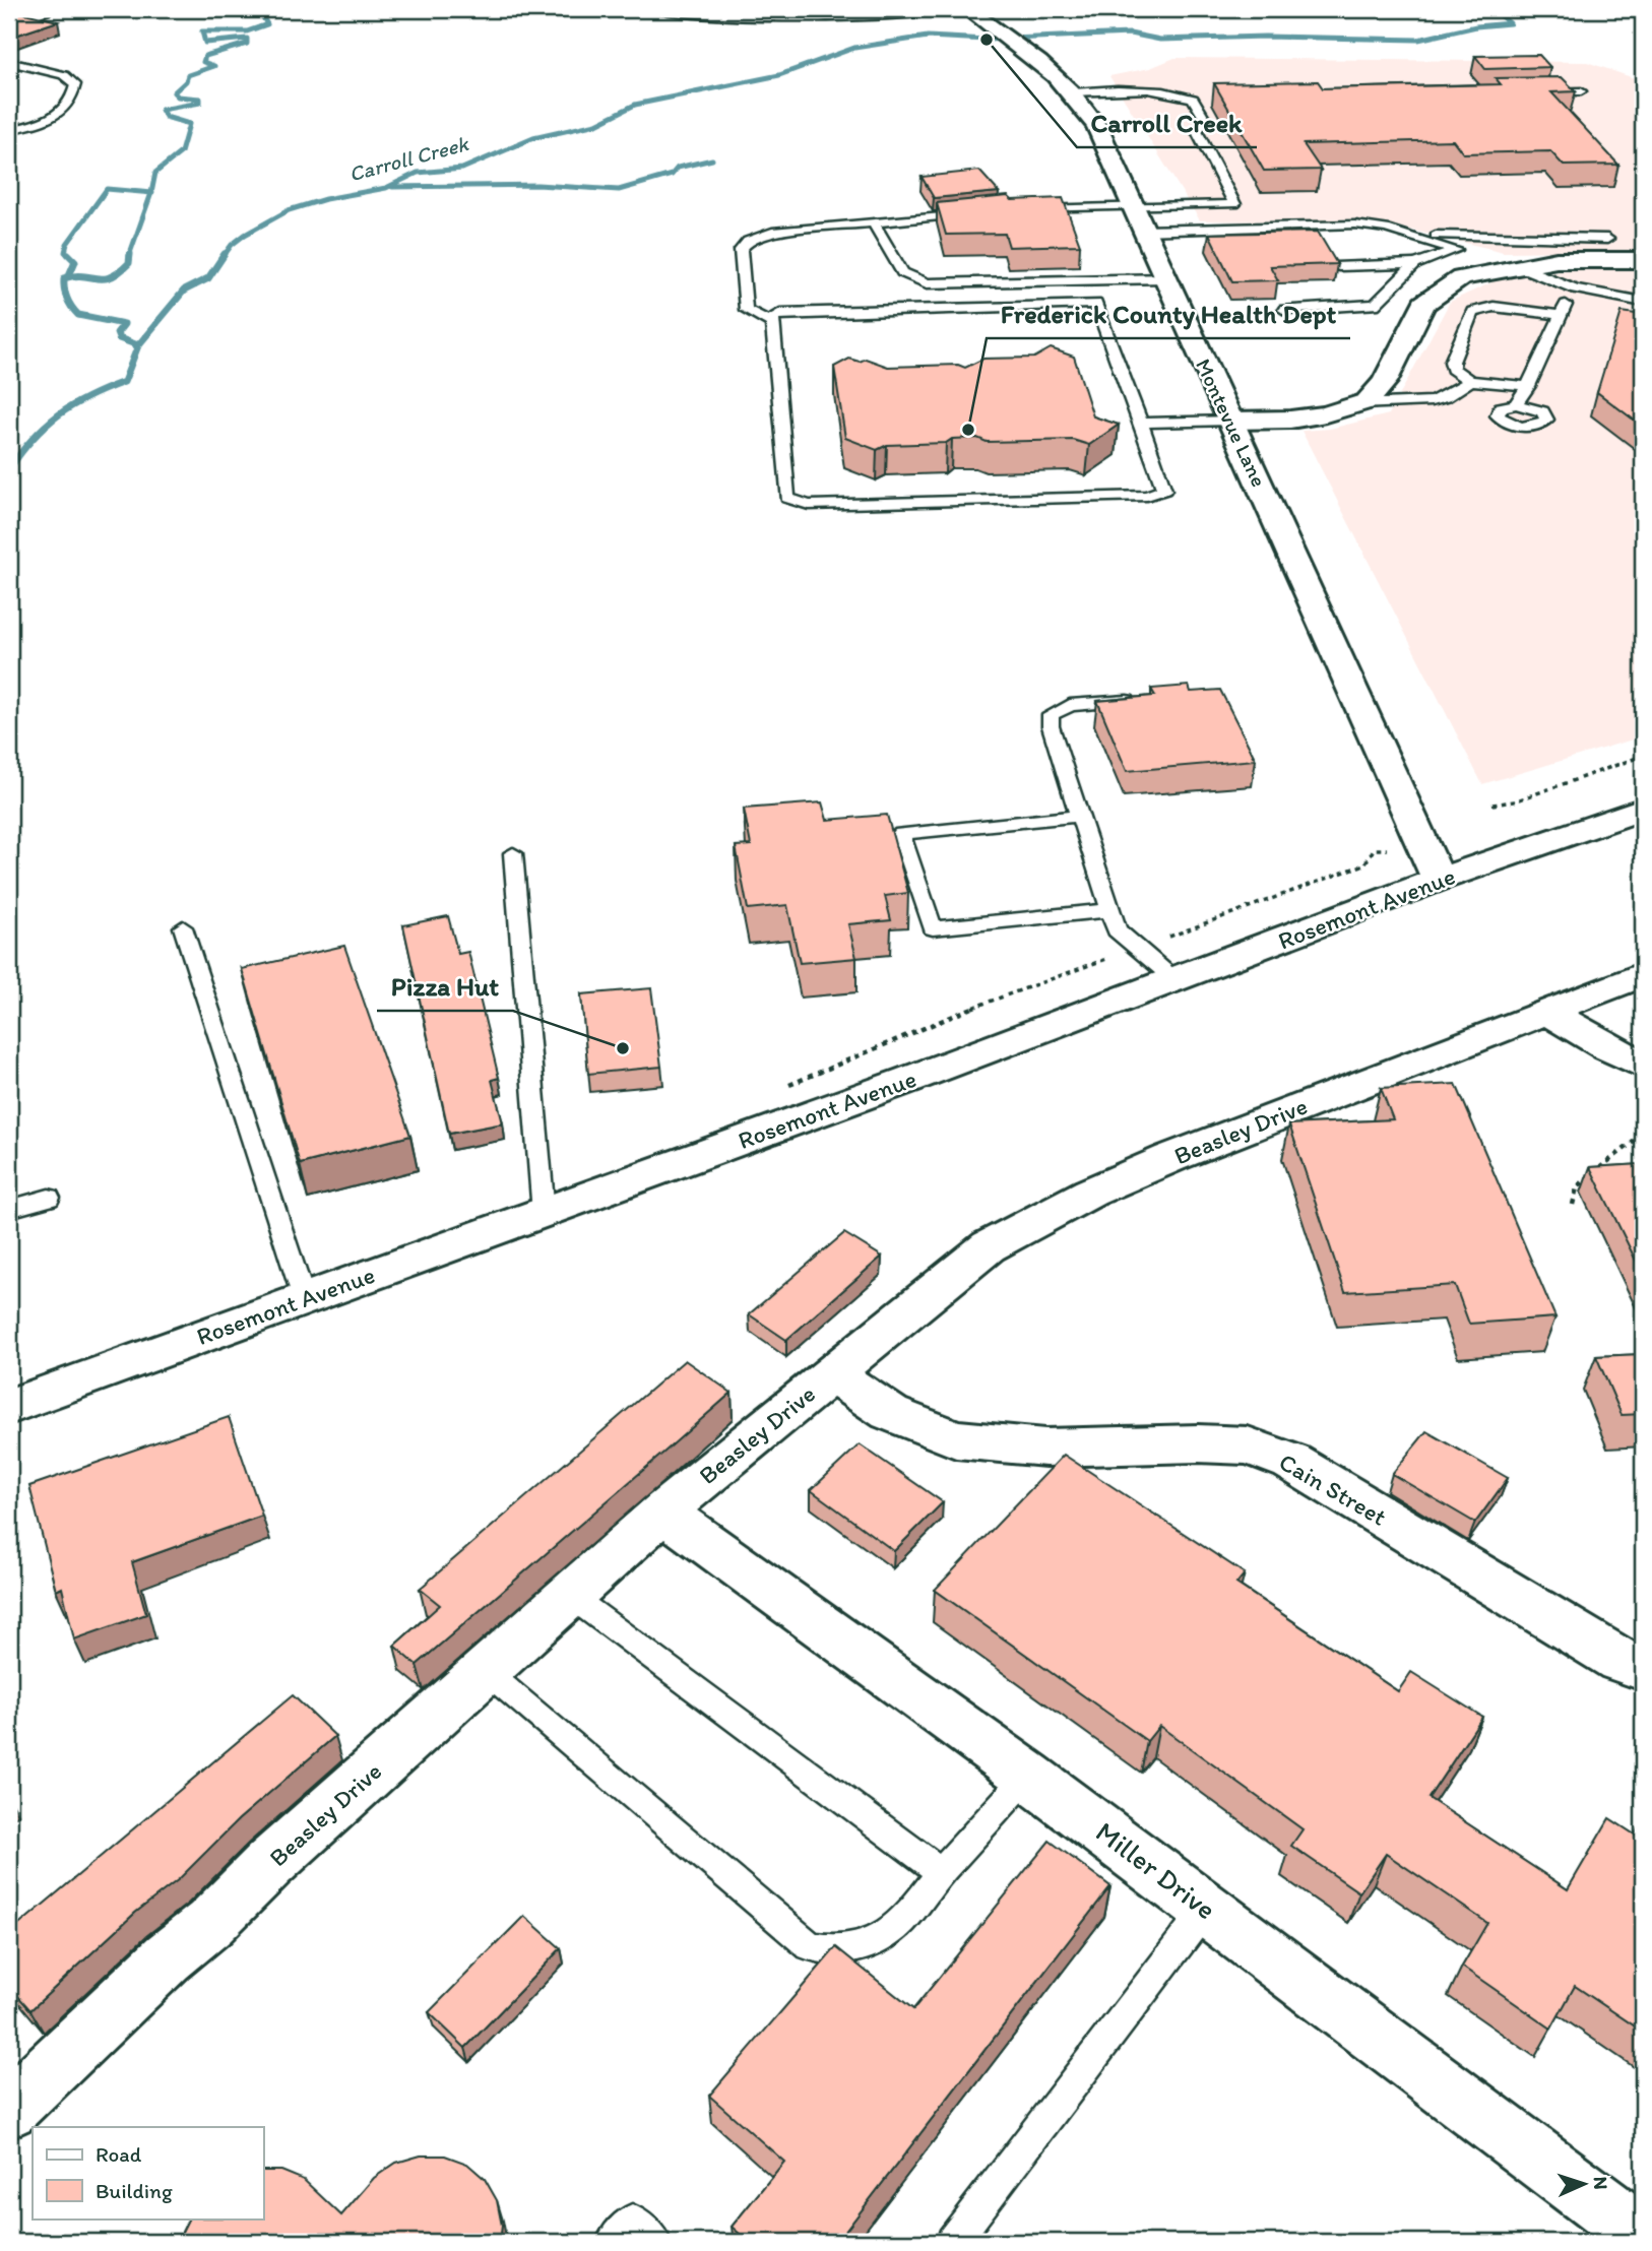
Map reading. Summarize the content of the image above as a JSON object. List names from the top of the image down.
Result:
{
  "streets": {
    "street": [
      "Montevue Lane",
      "Rosemont Avenue",
      "Beasley Drive",
      "Cain Street",
      "Miller Drive"
    ]
  },
  "crossings": [
    ["Montevue Lane", "Rosemont Avenue"],
    ["Beasley Drive", "Cain Street"],
    ["Beasley Drive", "Miller Drive"]
  ],
  "water": ["Carroll Creek"],
  "places": ["Carroll Creek", "Frederick County Health Dept", "Pizza Hut"],
  "legend": ["Road", "Building"],
  "north": "right"
}
